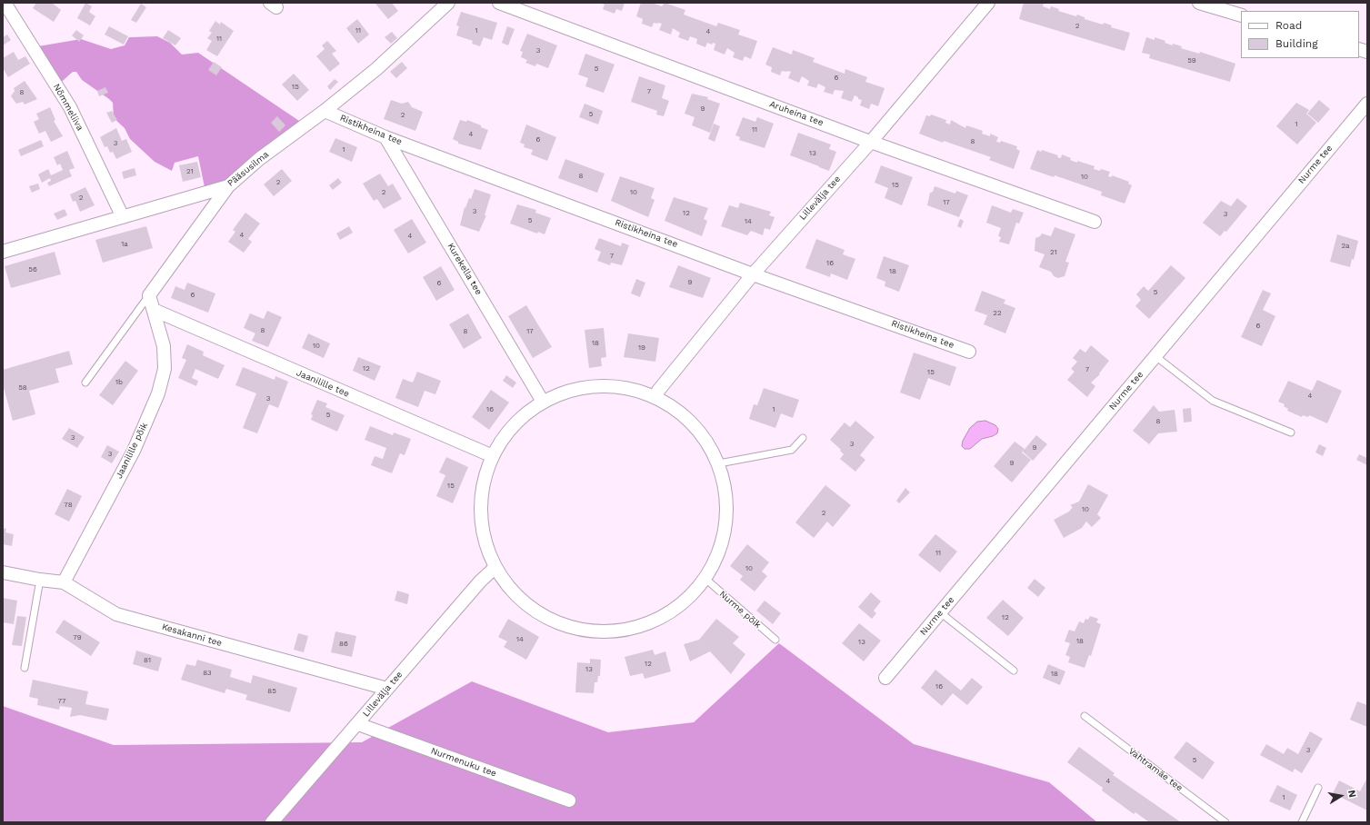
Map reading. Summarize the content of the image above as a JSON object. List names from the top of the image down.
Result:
{
  "streets": {
    "street": [
      "Nõmmeliiva",
      "Aruheina tee",
      "Ristikheina tee",
      "Nurme tee",
      "Pääsusilma",
      "Lillevälja tee",
      "Kurekella tee",
      "Jaanilille tee",
      "Jaanilille põik",
      "Kesakanni tee",
      "Nurmenuku tee"
    ],
    "lane": ["Nurme põik", "Vahtramäe tee"]
  },
  "crossings": [
    ["Nõmmeliiva", "Pääsusilma"],
    ["Aruheina tee", "Lillevälja tee"],
    ["Ristikheina tee", "Pääsusilma"],
    ["Ristikheina tee", "Lillevälja tee"],
    ["Ristikheina tee", "Kurekella tee"],
    ["Lillevälja tee", "Kesakanni tee"],
    ["Lillevälja tee", "Nurmenuku tee"],
    ["Jaanilille tee", "Jaanilille põik"],
    ["Jaanilille põik", "Kesakanni tee"]
  ],
  "house_numbers": [
    "2",
    "11",
    "1",
    "4",
    "11",
    "3",
    "59",
    "5",
    "6",
    "15",
    "7",
    "8",
    "9",
    "5",
    "2",
    "1",
    "11",
    "4",
    "6",
    "8",
    "3",
    "1",
    "13",
    "21",
    "8",
    "10",
    "2",
    "15",
    "2",
    "10",
    "2",
    "17",
    "3",
    "12",
    "3",
    "5",
    "14",
    "4",
    "4",
    "1a",
    "2a",
    "21",
    "7",
    "16",
    "56",
    "18",
    "9",
    "6",
    "5",
    "6",
    "22",
    "6",
    "8",
    "8",
    "17",
    "18",
    "10",
    "19",
    "12",
    "7",
    "15",
    "1b",
    "58",
    "4",
    "3",
    "16",
    "1",
    "5",
    "8",
    "3",
    "3",
    "9",
    "3",
    "9",
    "15",
    "78",
    "10",
    "2",
    "11",
    "10",
    "12",
    "79",
    "14",
    "18",
    "13",
    "86",
    "81",
    "12",
    "13",
    "83",
    "18",
    "16",
    "85",
    "77",
    "3",
    "5",
    "4",
    "1"
  ],
  "legend": ["Road", "Building"],
  "north": "right"
}
